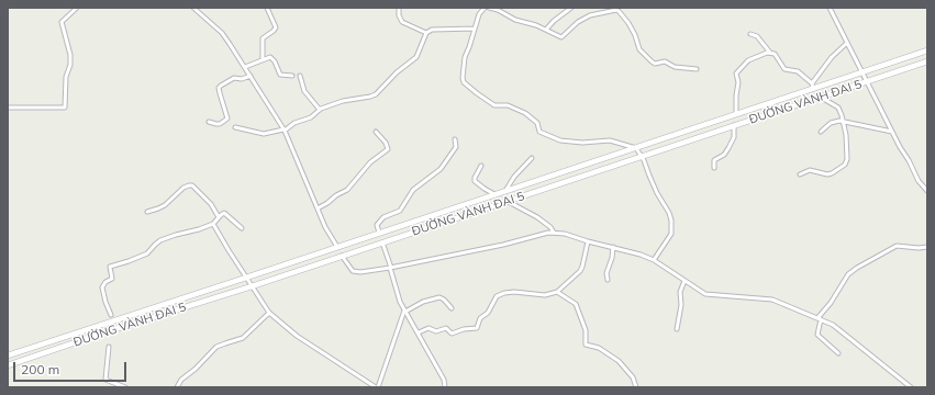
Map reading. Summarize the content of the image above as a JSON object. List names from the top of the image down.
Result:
{
  "streets": {
    "main road": ["ĐƯỜNG VÀNH ĐAI 5"]
  },
  "scale_bar": "200 m"
}
